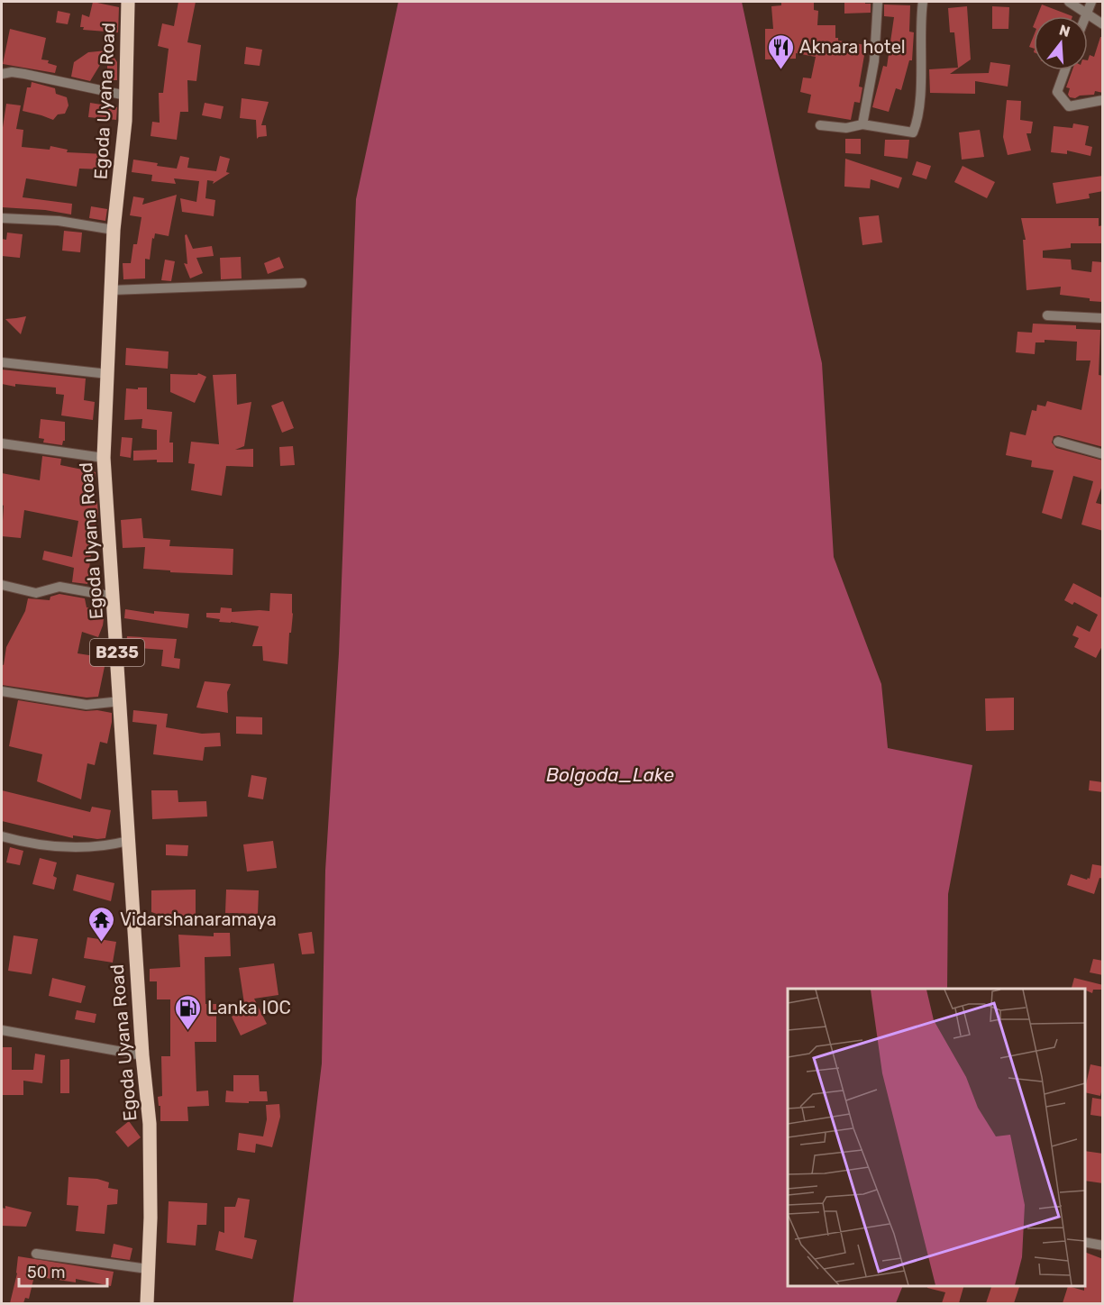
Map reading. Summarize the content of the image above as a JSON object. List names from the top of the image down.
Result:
{
  "streets": {
    "main road": ["Egoda Uyana Road", "B235"]
  },
  "water": ["Bolgoda_Lake"],
  "places": {
    "restaurant": ["Aknara hotel"],
    "temple": ["Vidarshanaramaya"],
    "fuel station": ["Lanka IOC"]
  },
  "scale_bar": "50 m",
  "north": "top"
}
